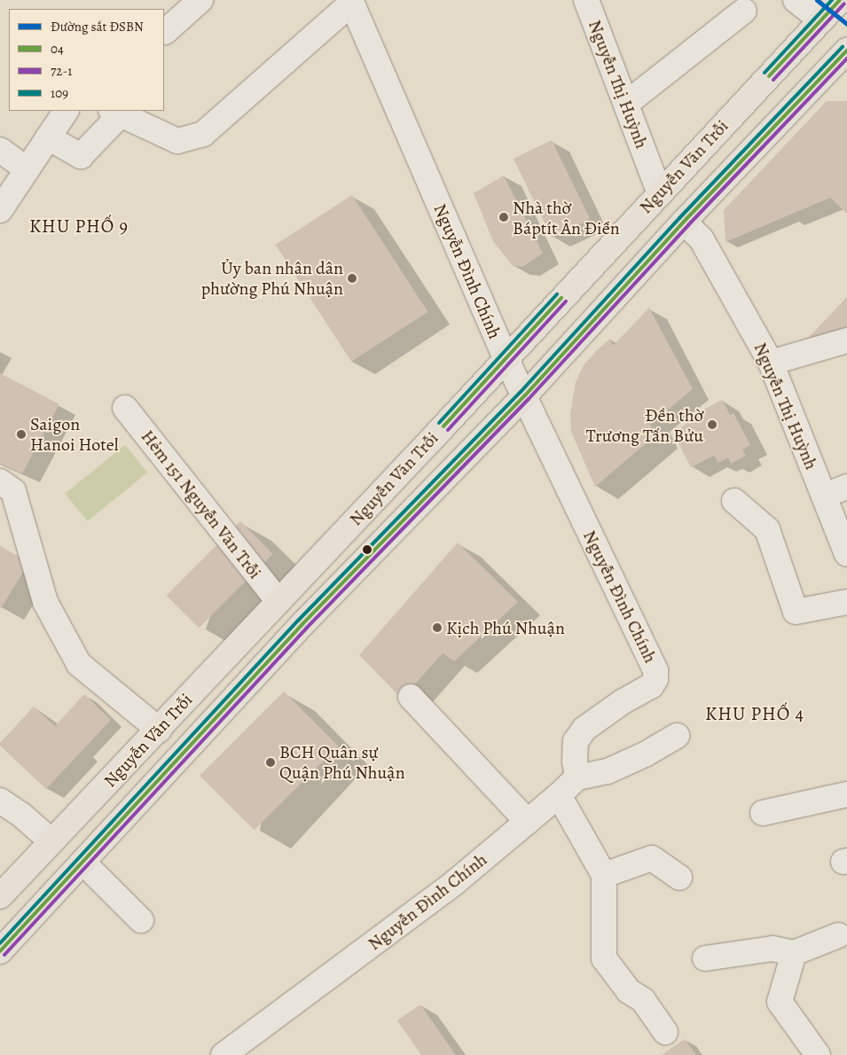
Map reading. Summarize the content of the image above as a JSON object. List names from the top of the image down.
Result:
{
  "streets": {
    "main road": ["Nguyễn Văn Trỗi"],
    "street": ["Nguyễn Thị Huỳnh", "Nguyễn Đình Chính", "Hẻm 151 Nguyễn Văn Trỗi"]
  },
  "crossings": [
    ["Nguyễn Thị Huỳnh", "Nguyễn Văn Trỗi"],
    ["Nguyễn Văn Trỗi", "Nguyễn Đình Chính"],
    ["Nguyễn Văn Trỗi", "Hẻm 151 Nguyễn Văn Trỗi"]
  ],
  "districts": ["KHU PHỐ 9", "KHU PHỐ 4"],
  "places": [
    "Nhà thờ Báptít Ân Điển",
    "Ủy ban nhân dân phường Phú Nhuận",
    "Đền thờ Trương Tấn Bửu",
    "Saigon Hanoi Hotel",
    "Kịch Phú Nhuận",
    "BCH Quân sự Quận Phú Nhuận"
  ],
  "lines": [
    "rail line ĐSBN",
    "transit line 04",
    "transit line 109",
    "transit line 72-1"
  ],
  "legend": [
    "Đường sắt ĐSBN",
    "04",
    "72-1",
    "109"
  ]
}
